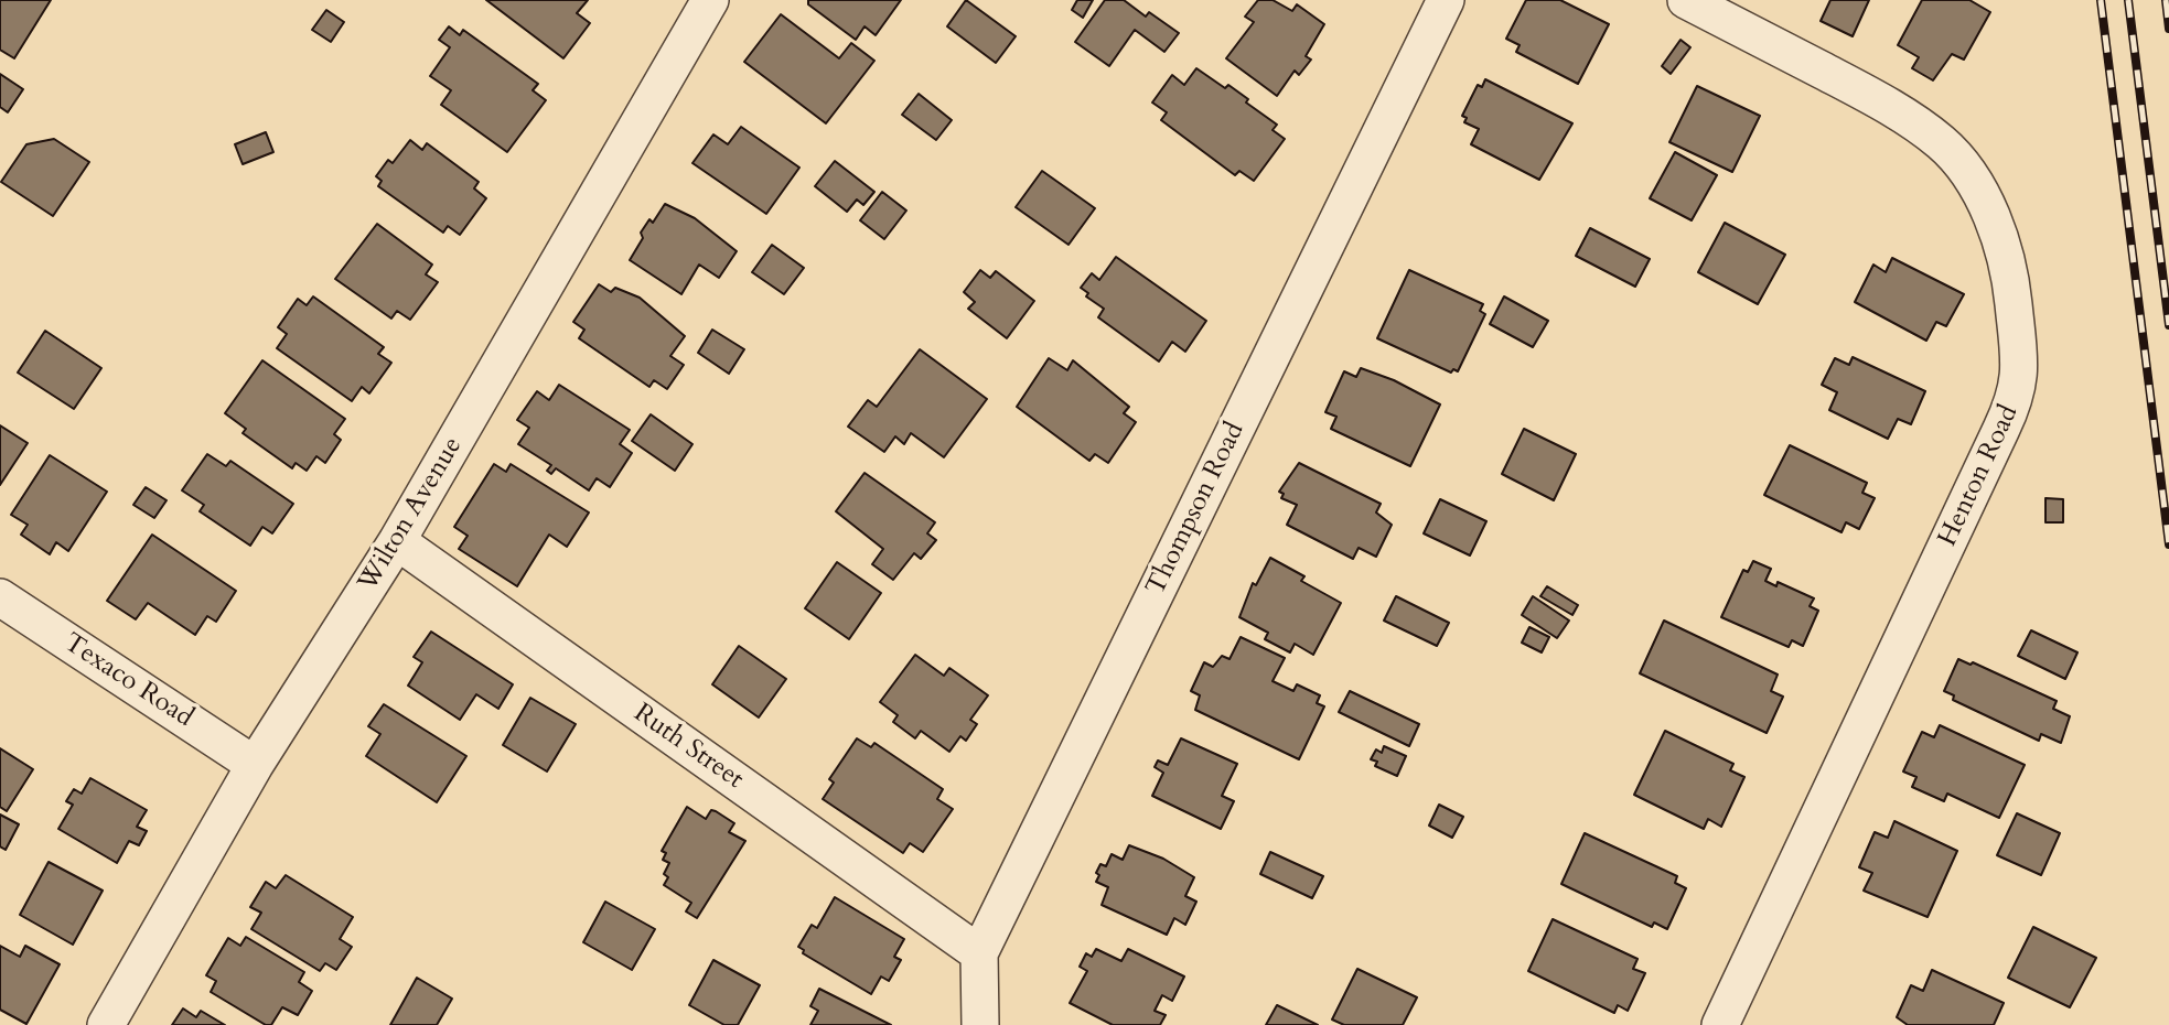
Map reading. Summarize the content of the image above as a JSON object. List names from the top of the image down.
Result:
{
  "streets": {
    "street": [
      "Henton Road",
      "Thompson Road",
      "Wilton Avenue",
      "Texaco Road",
      "Ruth Street"
    ]
  },
  "crossings": [
    ["Thompson Road", "Ruth Street"],
    ["Wilton Avenue", "Texaco Road"],
    ["Wilton Avenue", "Ruth Street"]
  ]
}
